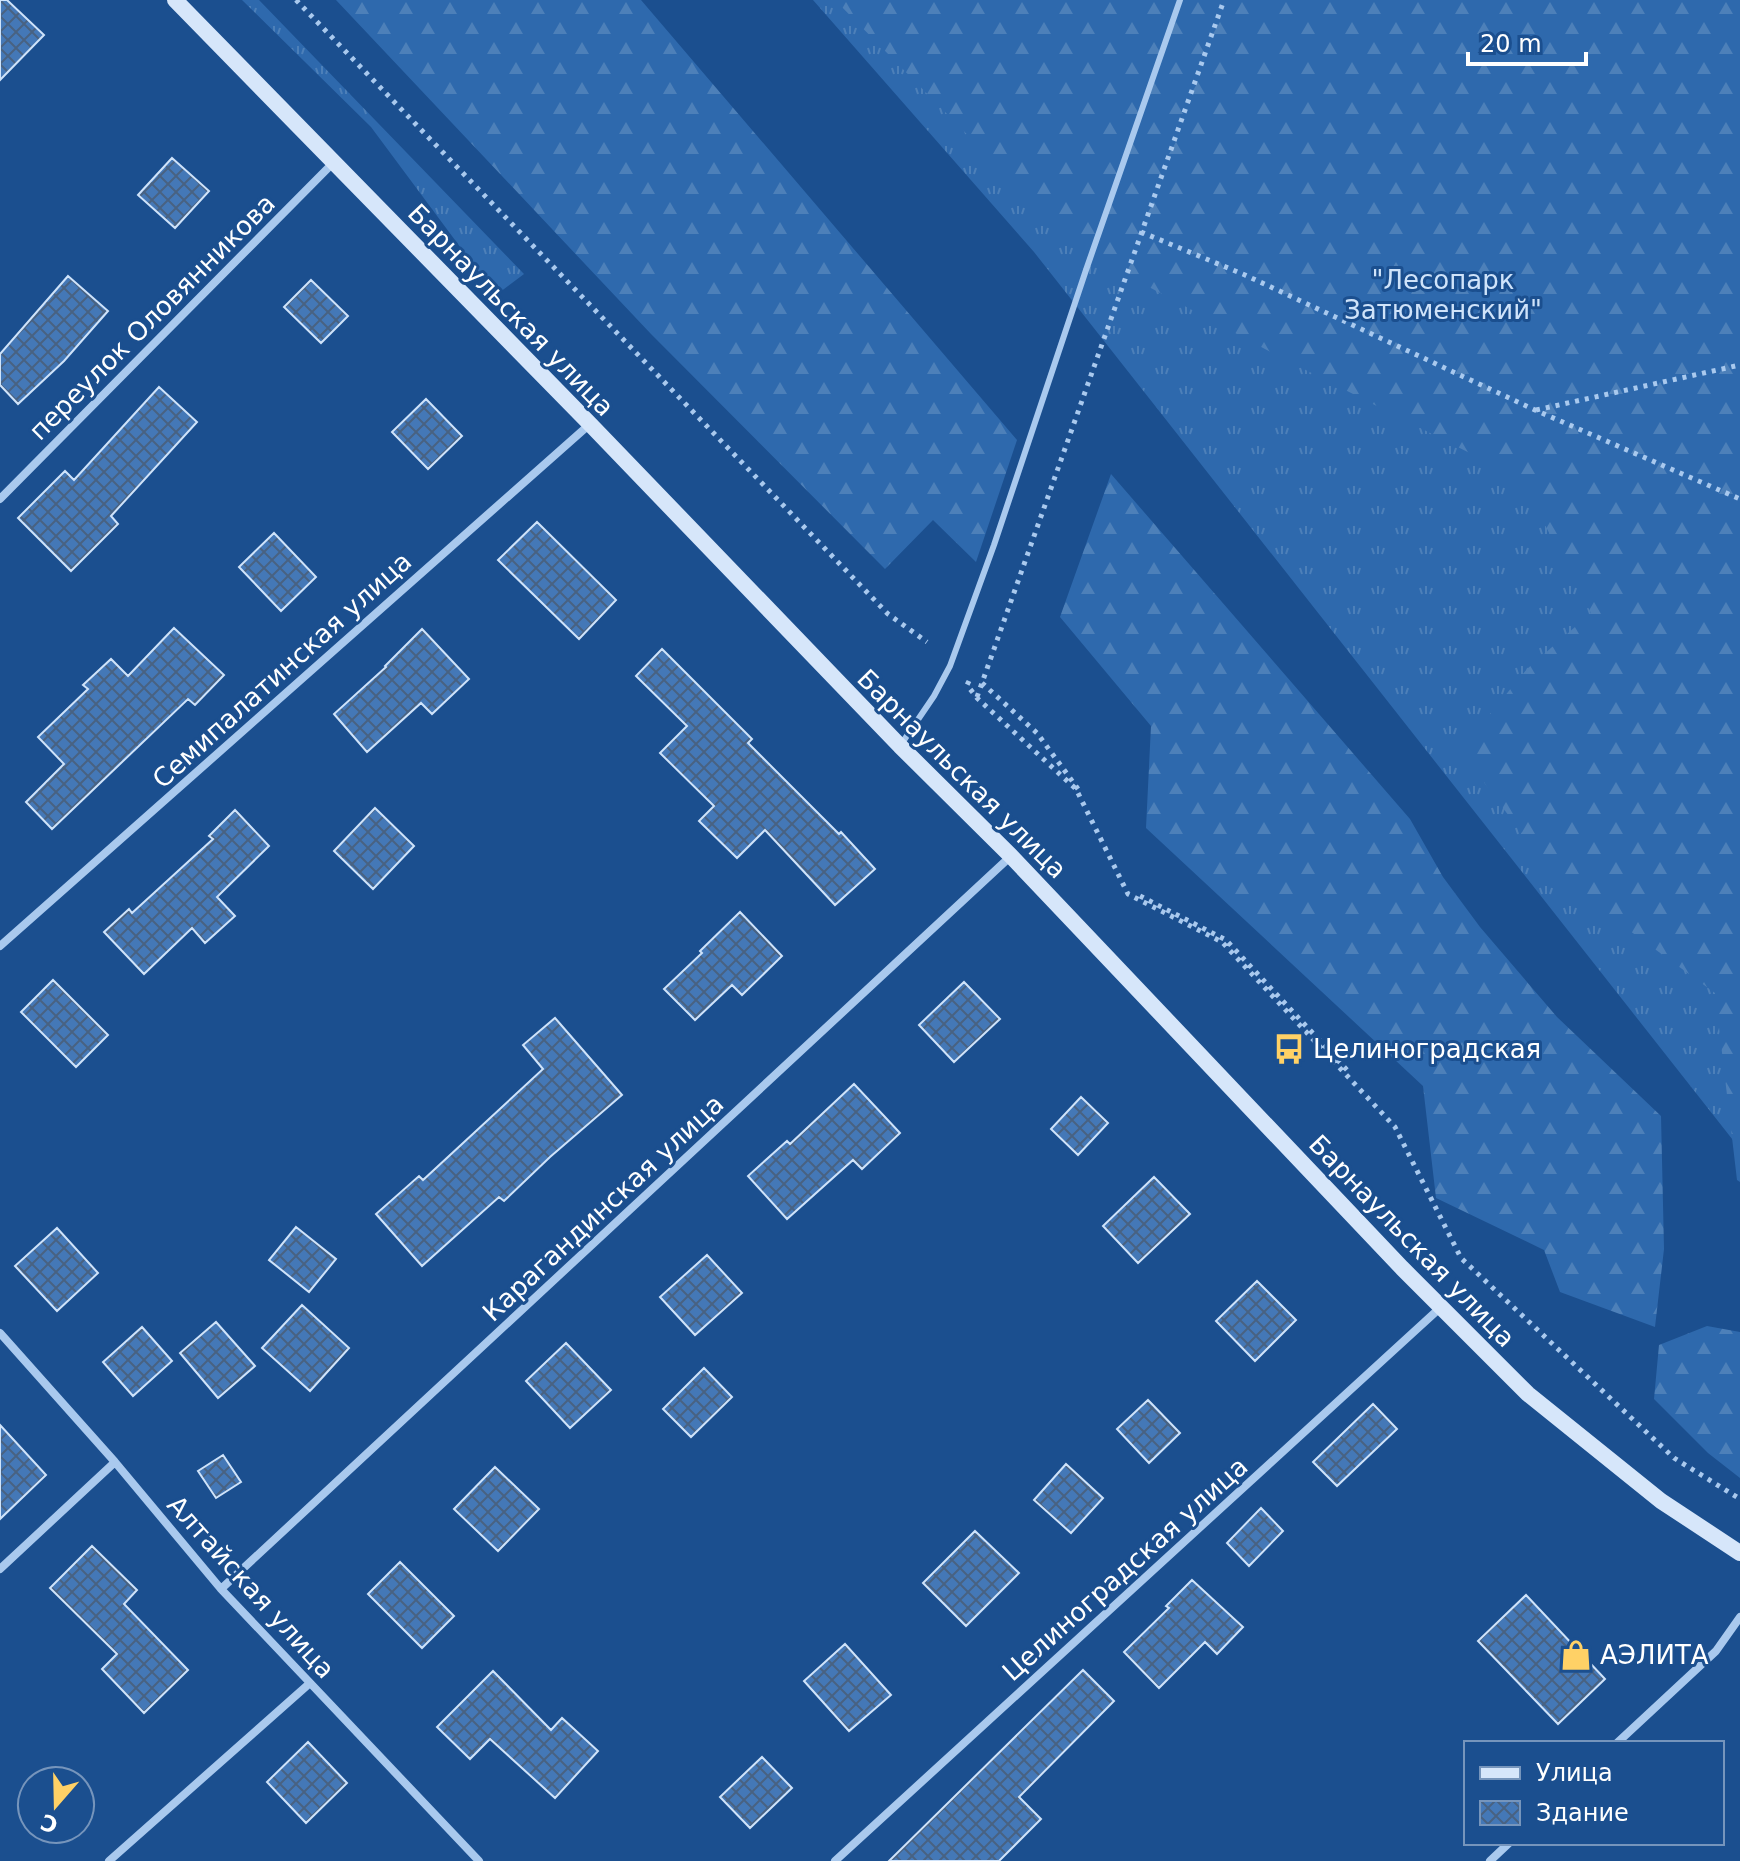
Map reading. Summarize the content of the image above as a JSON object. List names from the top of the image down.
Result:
{
  "streets": {
    "street": [
      "Барнаульская улица",
      "переулок Оловянникова",
      "Семипалатинская улица",
      "Карагандинская улица",
      "Целиноградская улица",
      "Алтайская улица"
    ]
  },
  "crossings": [
    ["Барнаульская улица", "переулок Оловянникова"],
    ["Барнаульская улица", "Семипалатинская улица"],
    ["Барнаульская улица", "Карагандинская улица"],
    ["Барнаульская улица", "Целиноградская улица"],
    ["Карагандинская улица", "Алтайская улица"]
  ],
  "parks": ["\"Лесопарк Затюменский\""],
  "places": {
    "bus stop": ["Целиноградская"],
    "shop": ["АЭЛИТА"]
  },
  "legend": ["Улица", "Здание"],
  "scale_bar": "20 m",
  "north": "bottom"
}
